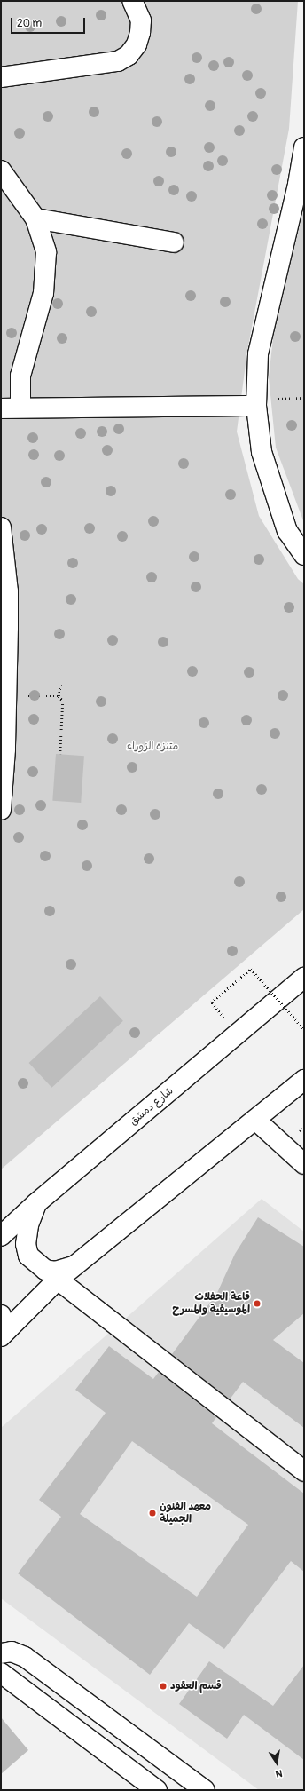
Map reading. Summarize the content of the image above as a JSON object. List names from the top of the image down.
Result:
{
  "streets": {
    "main road": ["شارع دمشق"]
  },
  "parks": ["متنزه الزوراء"],
  "places": ["قاعة الحفلات الموسيقية والمسرح", "معهد الفنون الجميلة", "قسم العقود"],
  "scale_bar": "20 m",
  "north": "bottom"
}
